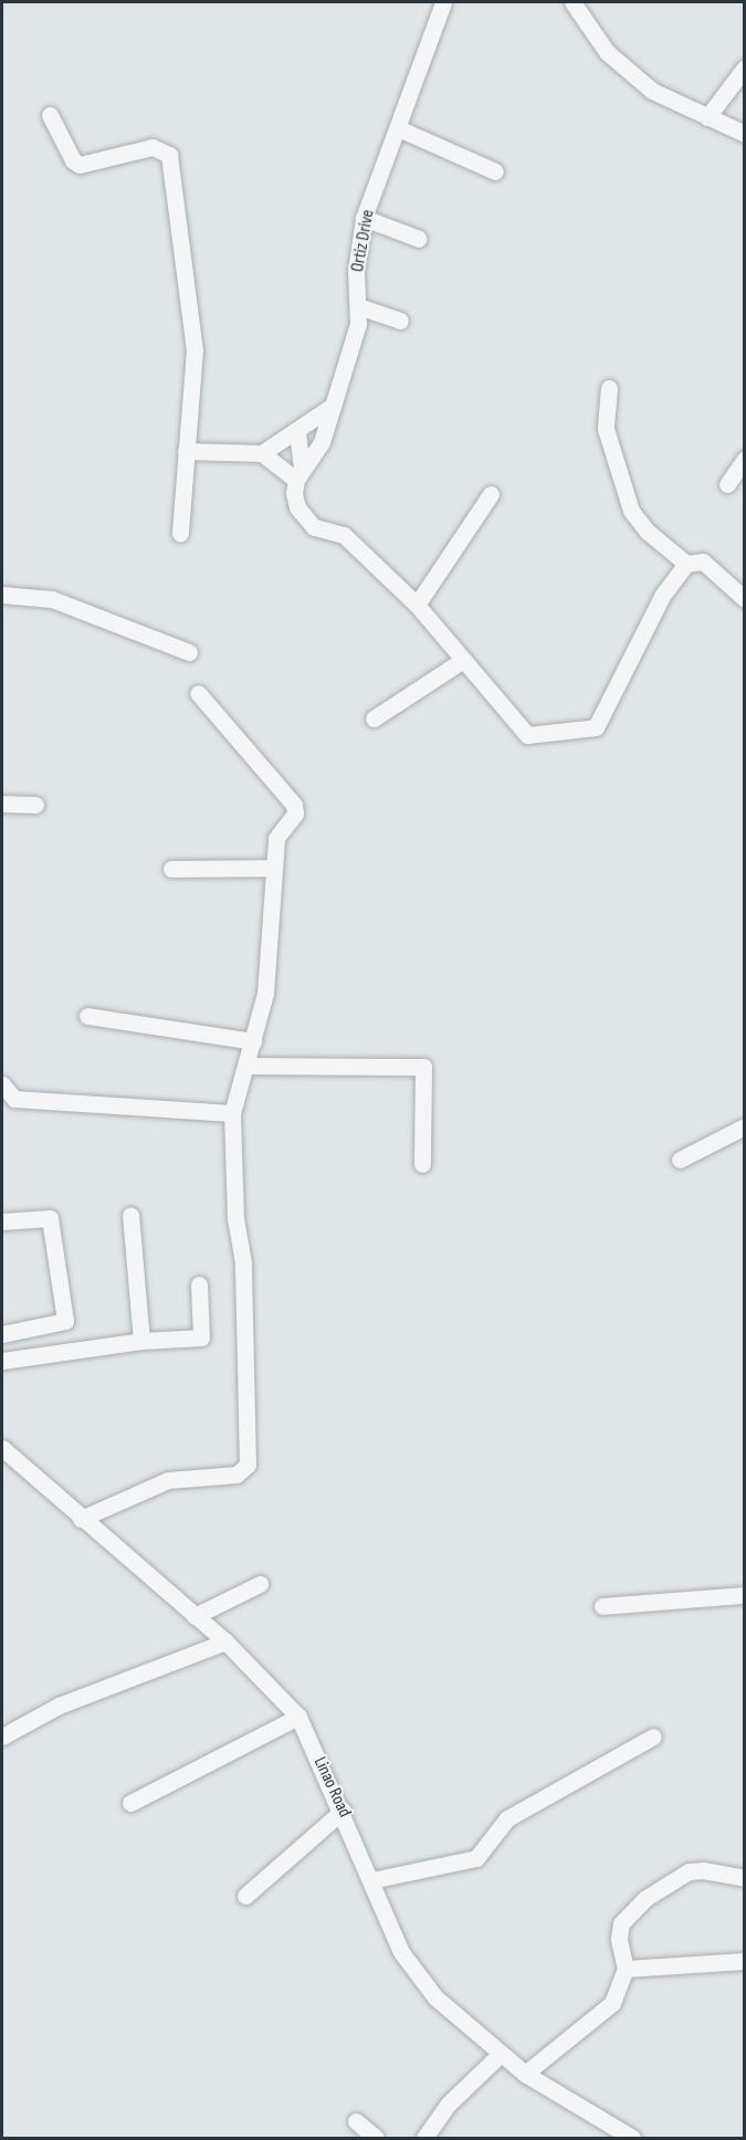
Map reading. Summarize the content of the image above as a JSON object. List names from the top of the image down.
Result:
{
  "streets": {
    "street": ["Ortiz Drive", "Linao Road"]
  }
}
